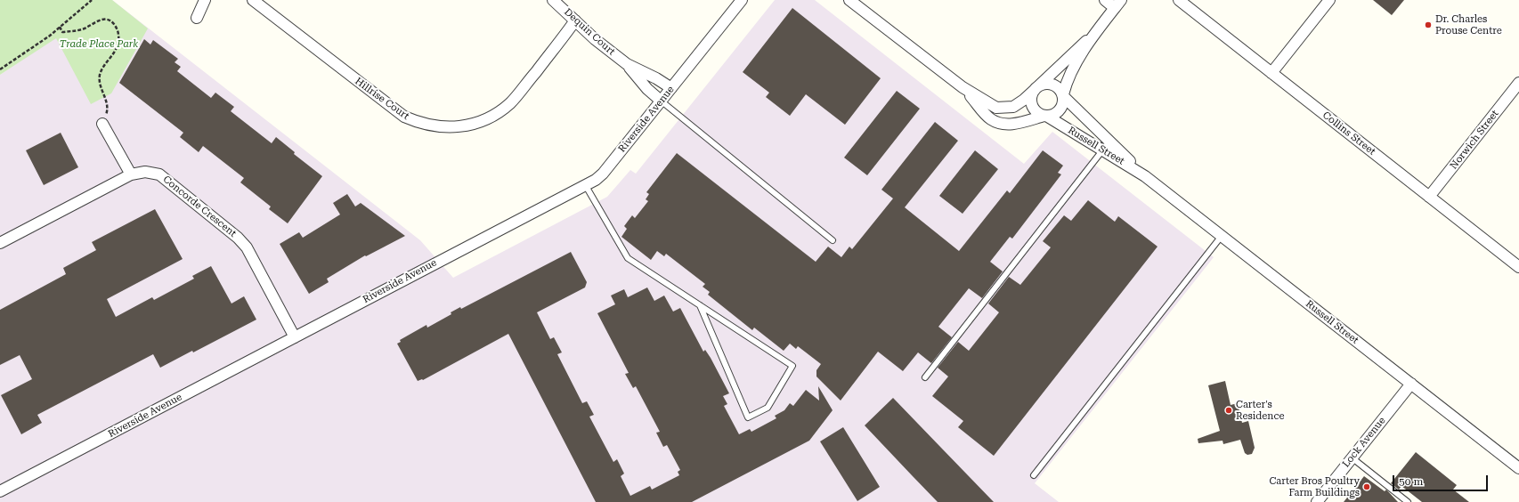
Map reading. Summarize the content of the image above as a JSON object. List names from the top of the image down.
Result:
{
  "streets": {
    "street": [
      "Dequin Court",
      "Hillrise Court",
      "Riverside Avenue",
      "Collins Street",
      "Norwich Street",
      "Russell Street",
      "Concorde Crescent",
      "Lock Avenue"
    ]
  },
  "crossings": [
    ["Dequin Court", "Hillrise Court"],
    ["Dequin Court", "Riverside Avenue"],
    ["Riverside Avenue", "Concorde Crescent"],
    ["Collins Street", "Norwich Street"],
    ["Russell Street", "Lock Avenue"]
  ],
  "parks": ["Trade Place Park"],
  "places": ["Dr. Charles Prouse Centre", "Carter's Residence", "Carter Bros Poultry Farm Buildings"],
  "scale_bar": "50 m"
}
